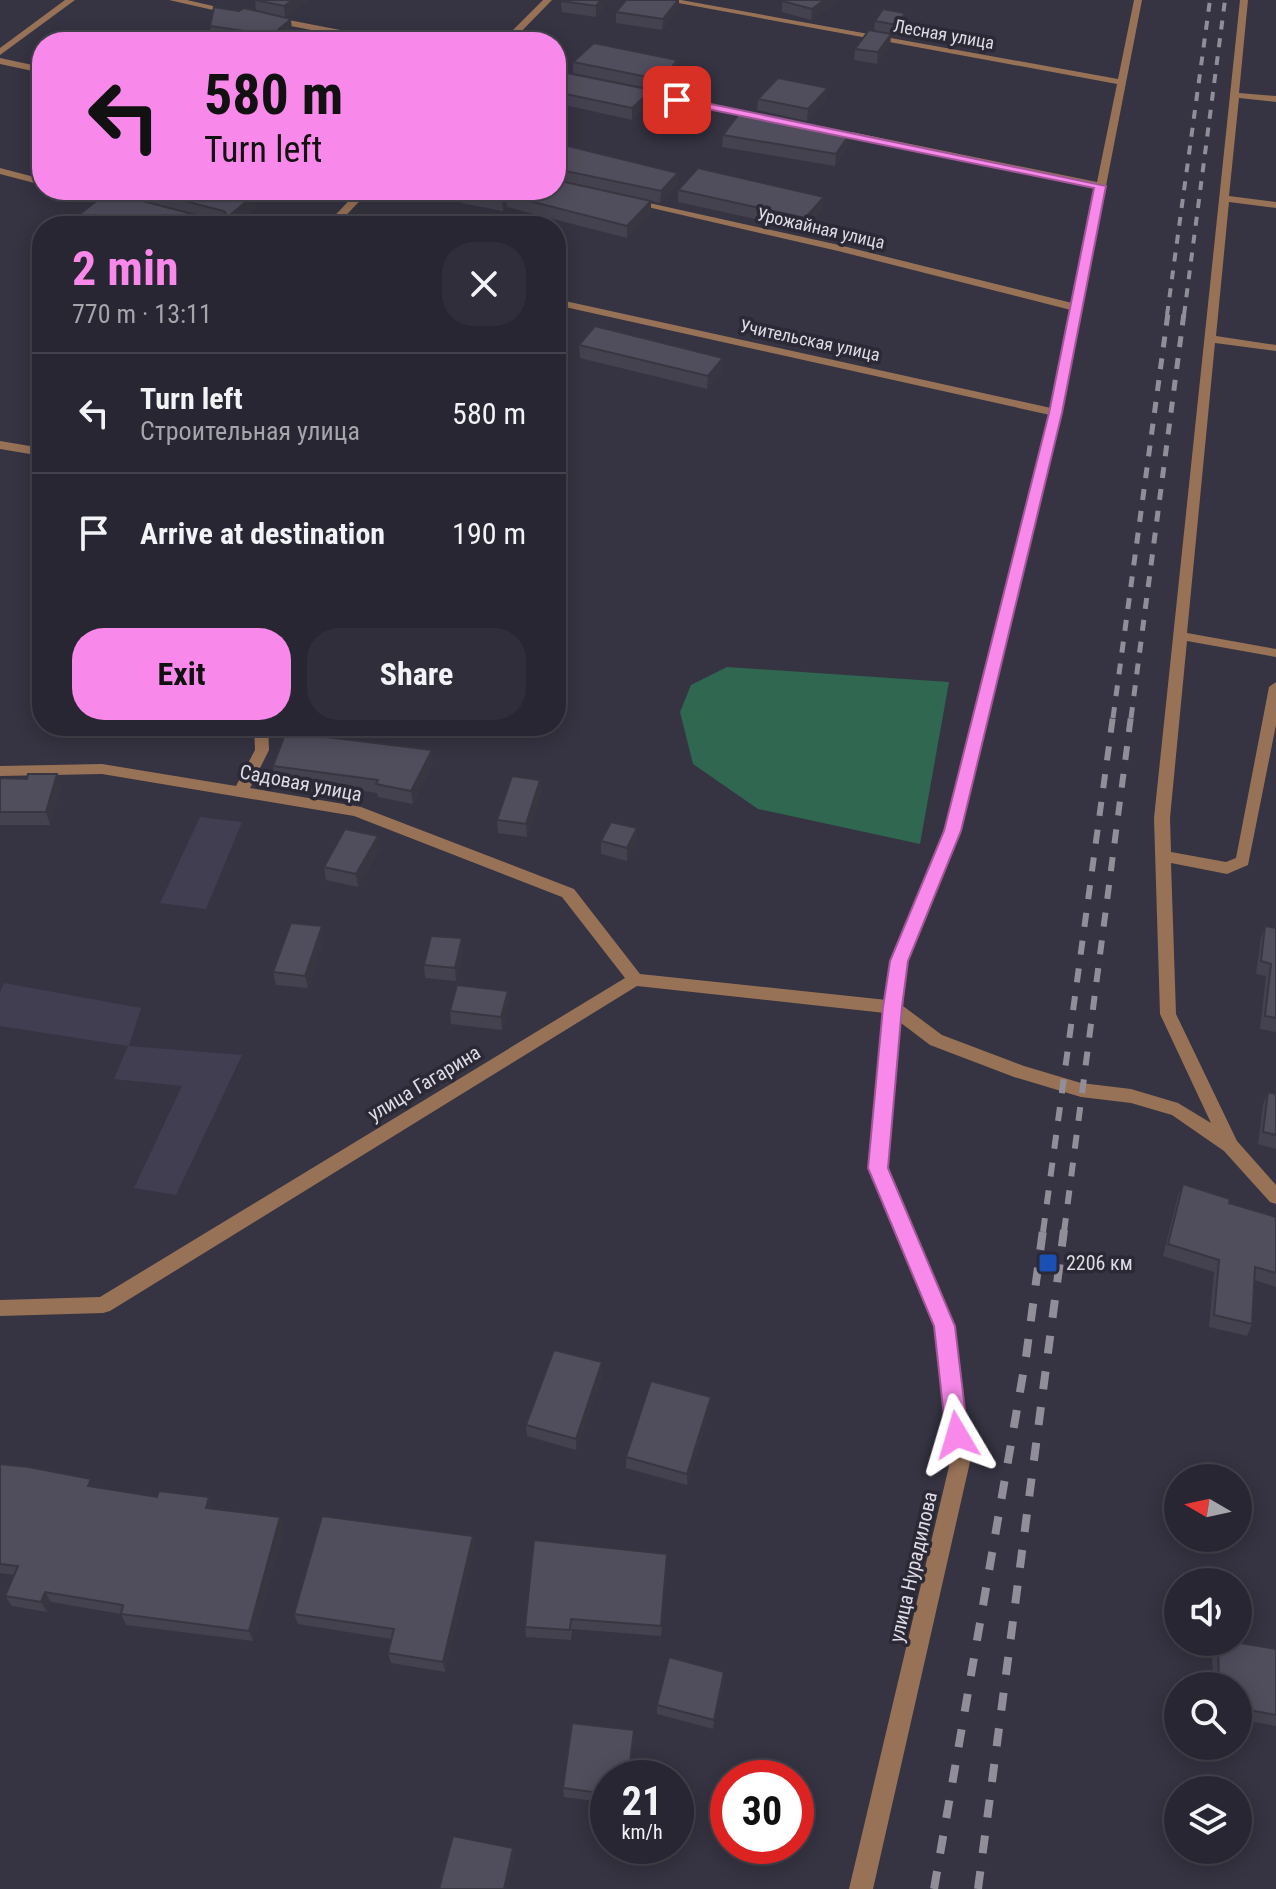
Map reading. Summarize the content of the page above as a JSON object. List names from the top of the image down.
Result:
{
  "streets": {
    "street": [
      "Лесная улица",
      "Урожайная улица",
      "Учительская улица",
      "Садовая улица",
      "улица Гагарина",
      "улица Нурадилова"
    ]
  },
  "crossings": [
    ["Лесная улица", "улица Нурадилова"],
    ["Урожайная улица", "улица Нурадилова"],
    ["Учительская улица", "улица Нурадилова"],
    ["Садовая улица", "улица Гагарина"]
  ],
  "places": {
    "transit": ["2206 км"]
  },
  "north": "left",
  "page": {
    "turn": ["580 m", "Turn left"],
    "heading": ["2 min", "770 m · 13:11"],
    "list": [
      {
        "name": "Turn left",
        "note": "Строительная улица",
        "value": "580 m"
      },
      {
        "name": "Arrive at destination",
        "value": "190 m"
      }
    ],
    "buttons": ["Exit", "Share"],
    "speed": "21 km/h",
    "limit": "30"
  }
}
